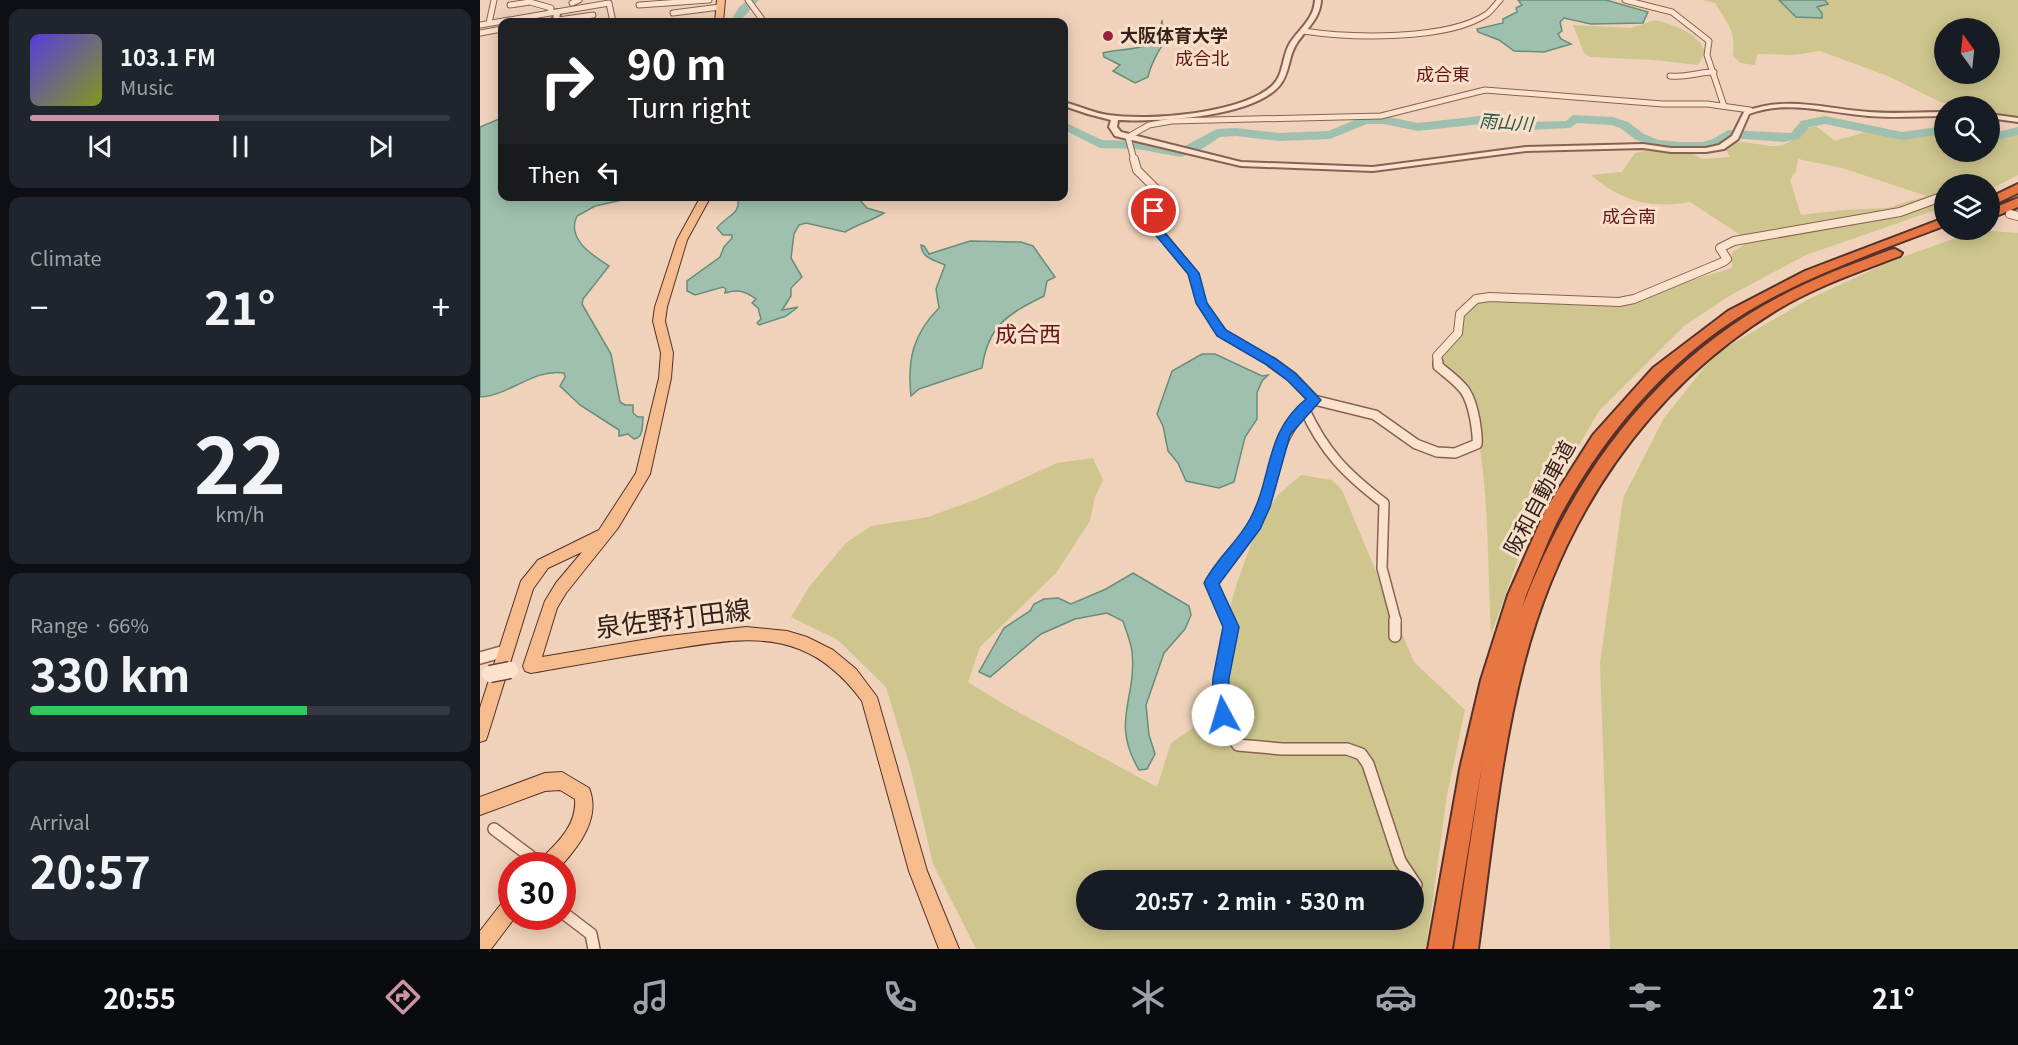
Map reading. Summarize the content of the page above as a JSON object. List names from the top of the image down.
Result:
{
  "streets": {
    "highway": ["阪和自動車道"],
    "main road": ["泉佐野打田線"]
  },
  "districts": [
    "成合北",
    "成合東",
    "成合南",
    "成合西"
  ],
  "water": ["雨山川"],
  "places": ["大阪体育大学"],
  "north": "top",
  "page": {
    "turn": ["90 m", "Turn right"],
    "song": ["103.1 FM", "Music"],
    "then": "Then",
    "tile": [
      "Climate",
      ["22", "km/h"],
      ["Range · 66%", "330 km"],
      ["Arrival", "20:57"]
    ],
    "heat": ["−", "21°", "+"],
    "limit": "30",
    "trip": "20:57 · 2 min · 530 m",
    "tabs": ["20:55", "21°"]
  }
}
